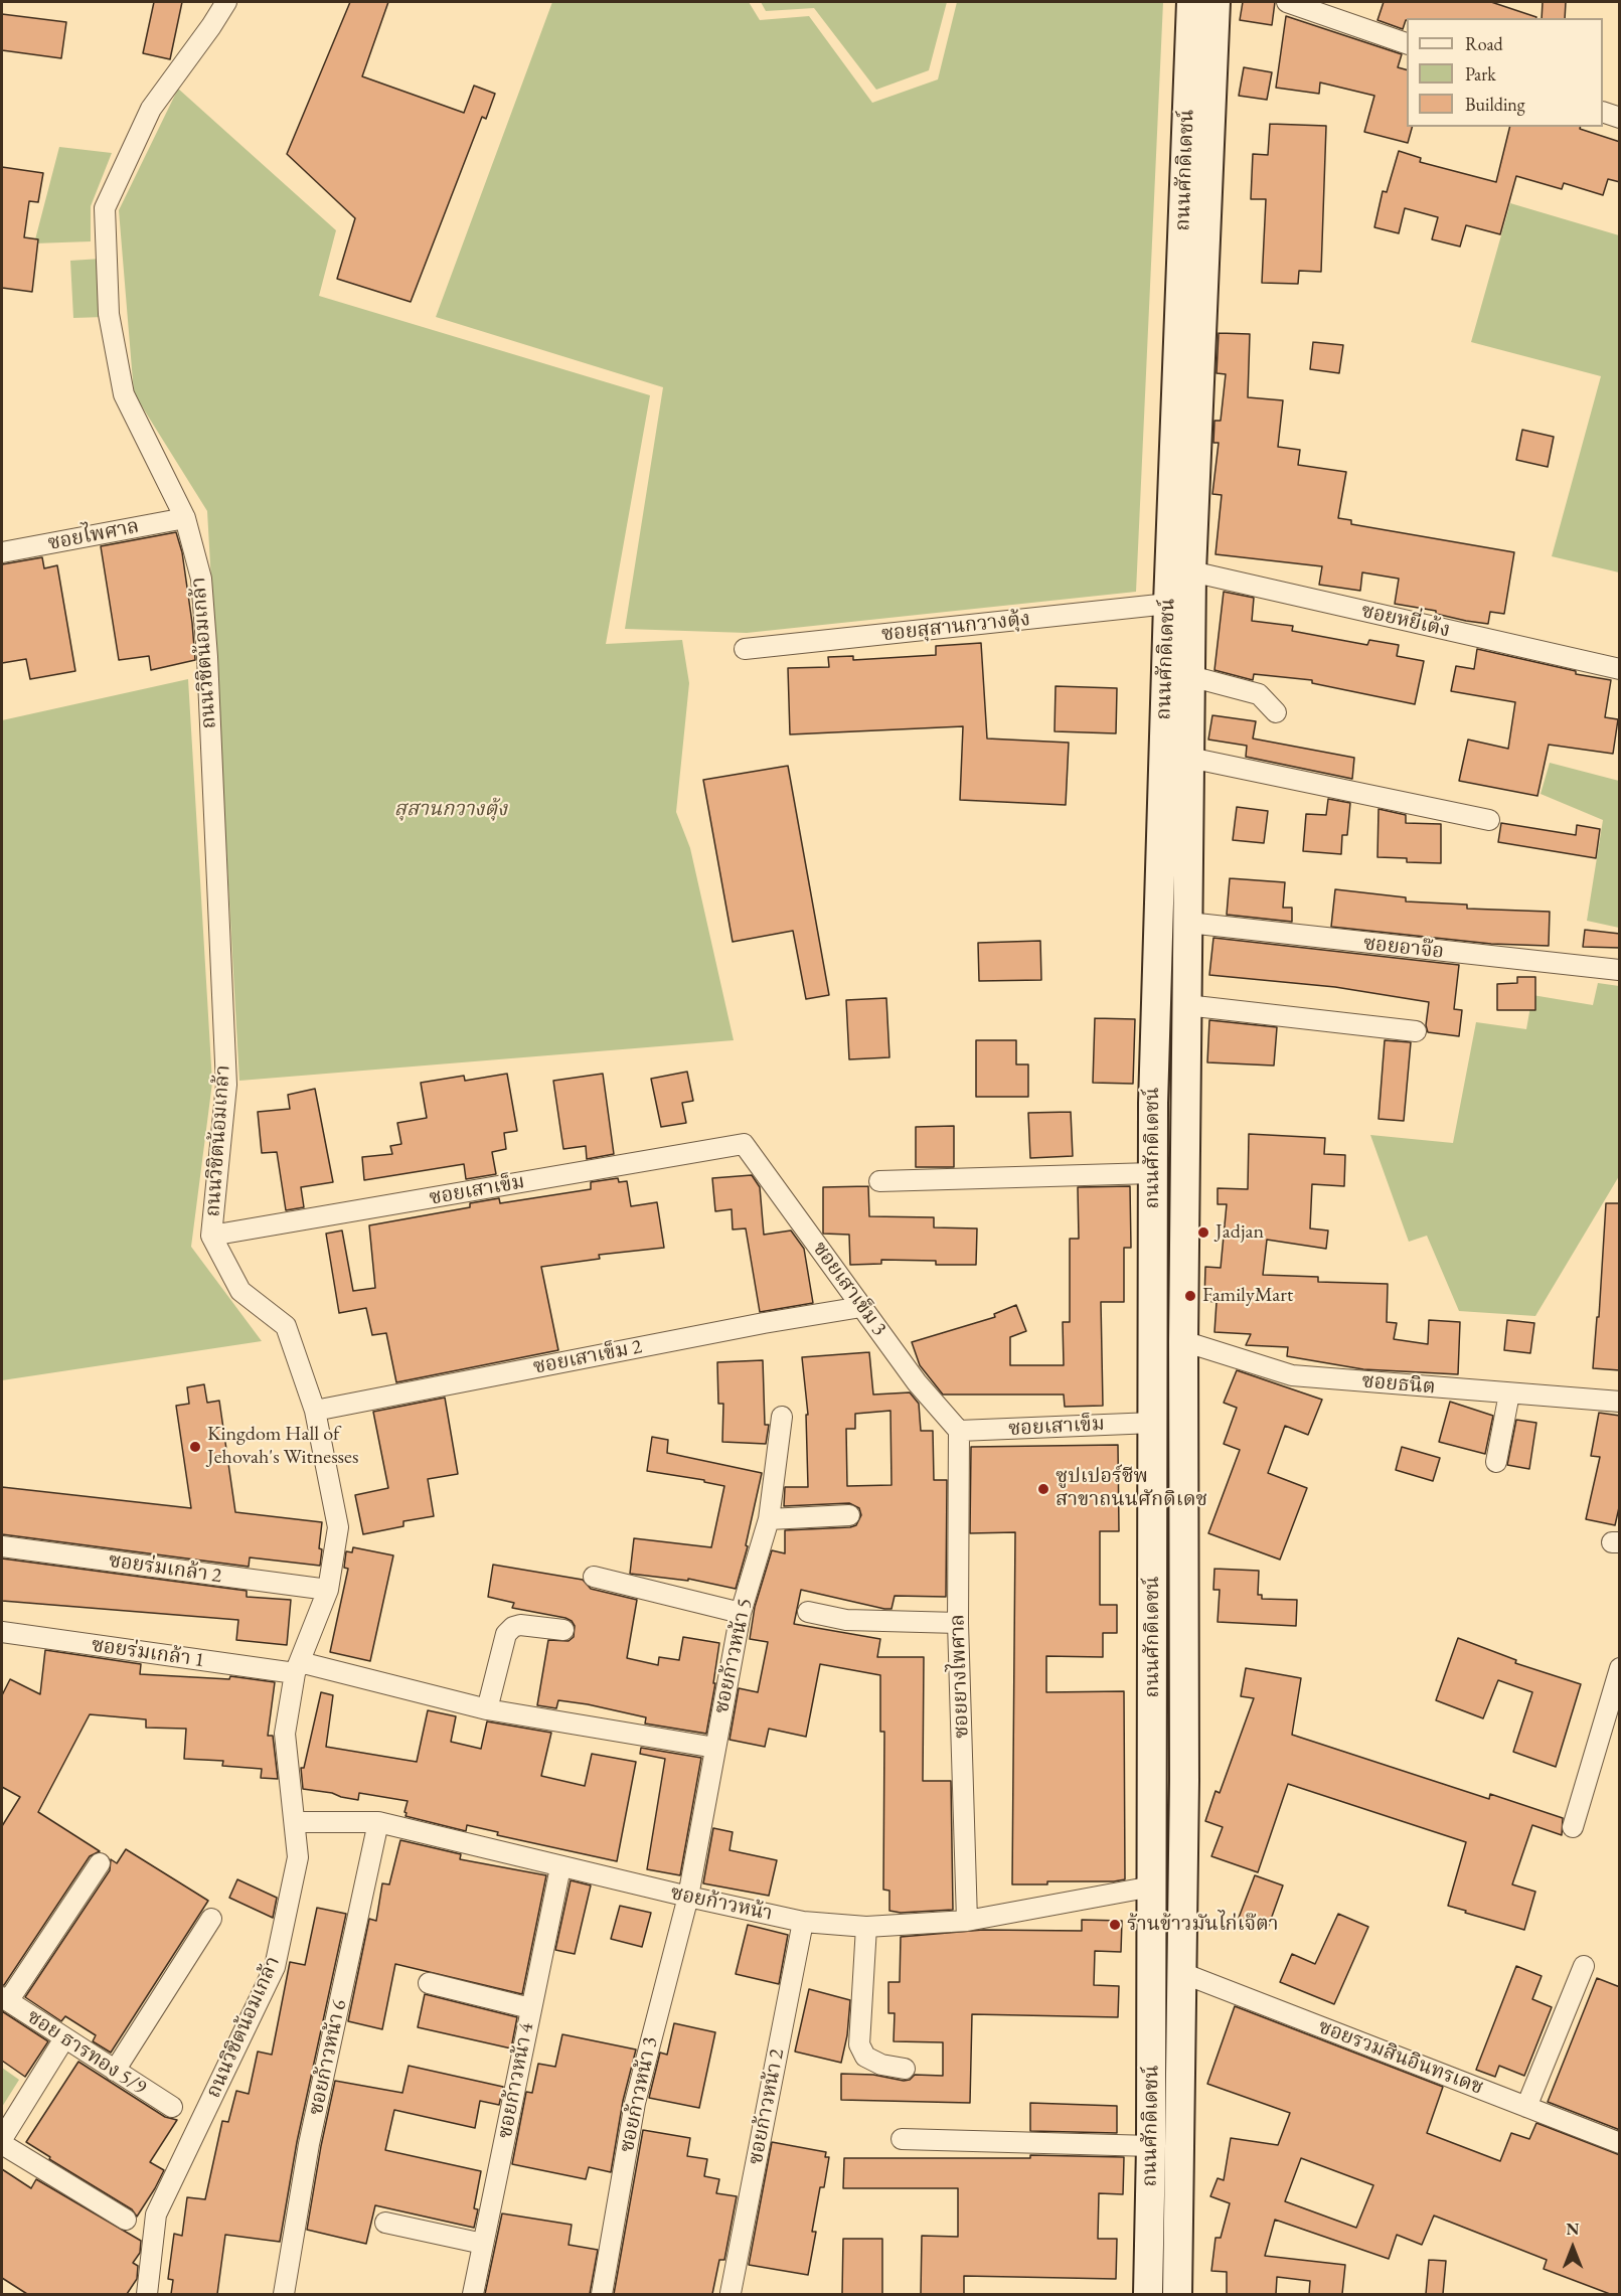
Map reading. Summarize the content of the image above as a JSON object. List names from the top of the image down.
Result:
{
  "streets": {
    "main road": ["ถนนศักดิเดชน์"],
    "street": [
      "ซอยไพศาล",
      "ซอยหยี่เต้ง",
      "ซอยสุสานกวางตุ้ง",
      "ถนนวิชิตน้อมเกล้า",
      "ซอยอาจ๊อ",
      "ซอยเสาเข็ม",
      "ซอยเสาเข็ม 3",
      "ซอยเสาเข็ม 2",
      "ซอยธนิต",
      "ซอยร่มเกล้า 2",
      "ซอยร่มเกล้า 1",
      "ซอยก้าวหน้า 5",
      "ซอยยางไพศาล",
      "ซอยก้าวหน้า",
      "ซอย ธารทอง 5/9",
      "ซอยก้าวหน้า 6",
      "ซอยรวมสินอินทรเดช",
      "ซอยก้าวหน้า 4",
      "ซอยก้าวหน้า 3",
      "ซอยก้าวหน้า 2"
    ]
  },
  "crossings": [
    ["ถนนศักดิเดชน์", "ซอยหยี่เต้ง"],
    ["ถนนศักดิเดชน์", "ซอยสุสานกวางตุ้ง"],
    ["ถนนศักดิเดชน์", "ซอยอาจ๊อ"],
    ["ถนนศักดิเดชน์", "ซอยเสาเข็ม"],
    ["ถนนศักดิเดชน์", "ซอยธนิต"],
    ["ถนนศักดิเดชน์", "ซอยก้าวหน้า"],
    ["ถนนศักดิเดชน์", "ซอยรวมสินอินทรเดช"],
    ["ซอยไพศาล", "ถนนวิชิตน้อมเกล้า"],
    ["ถนนวิชิตน้อมเกล้า", "ซอยเสาเข็ม"],
    ["ถนนวิชิตน้อมเกล้า", "ซอยเสาเข็ม 2"],
    ["ถนนวิชิตน้อมเกล้า", "ซอยร่มเกล้า 2"],
    ["ถนนวิชิตน้อมเกล้า", "ซอยร่มเกล้า 1"],
    ["ถนนวิชิตน้อมเกล้า", "ซอยก้าวหน้า"],
    ["ซอยเสาเข็ม", "ซอยเสาเข็ม 3"],
    ["ซอยเสาเข็ม", "ซอยยางไพศาล"],
    ["ซอยเสาเข็ม 3", "ซอยเสาเข็ม 2"],
    ["ซอยเสาเข็ม 3", "ซอยยางไพศาล"],
    ["ซอยร่มเกล้า 1", "ซอยก้าวหน้า 5"],
    ["ซอยก้าวหน้า 5", "ซอยก้าวหน้า"],
    ["ซอยก้าวหน้า 5", "ซอยก้าวหน้า 3"],
    ["ซอยยางไพศาล", "ซอยก้าวหน้า"],
    ["ซอยก้าวหน้า", "ซอยก้าวหน้า 6"],
    ["ซอยก้าวหน้า", "ซอยก้าวหน้า 4"],
    ["ซอยก้าวหน้า", "ซอยก้าวหน้า 3"],
    ["ซอยก้าวหน้า", "ซอยก้าวหน้า 2"]
  ],
  "parks": ["สุสานกวางตุ้ง"],
  "places": [
    "Jadjan",
    "FamilyMart",
    "Kingdom Hall of Jehovah's Witnesses",
    "ซูปเปอร์ชีพ สาขาถนนศักดิเดช",
    "ร้านข้าวมันไก่เจ๊ตา"
  ],
  "legend": ["Road", "Park", "Building"],
  "north": "top"
}
